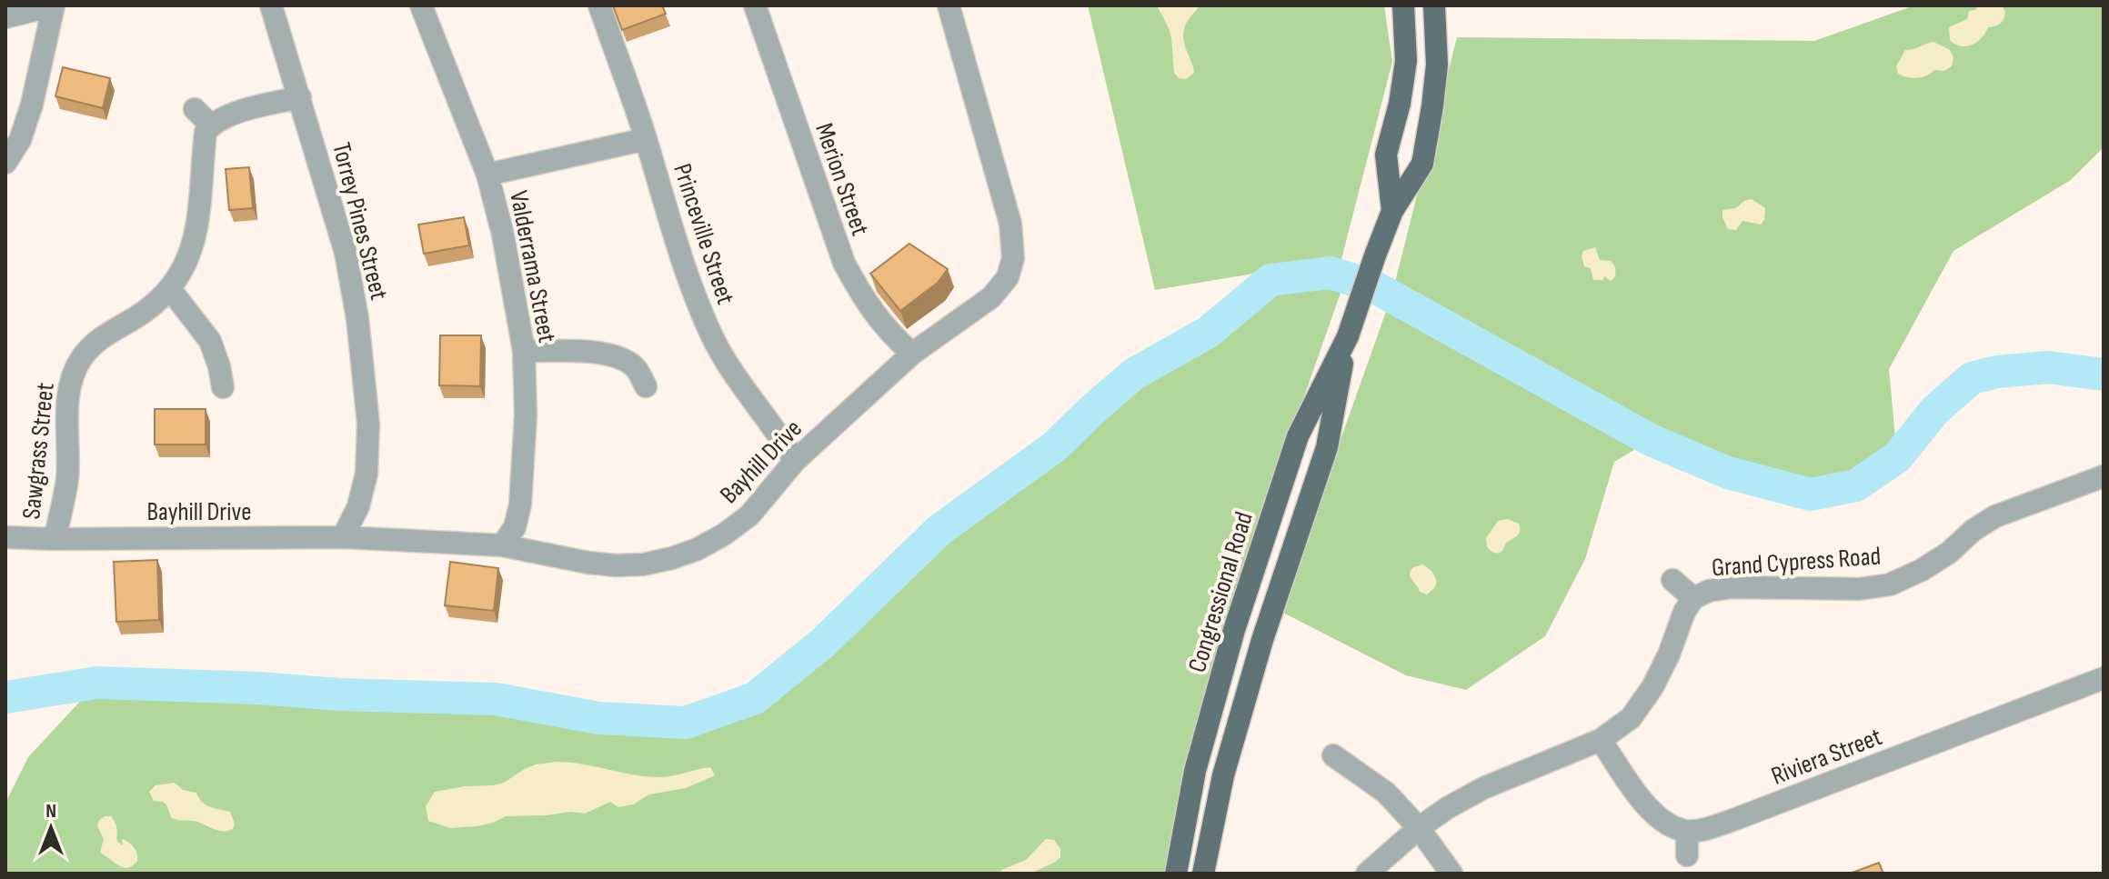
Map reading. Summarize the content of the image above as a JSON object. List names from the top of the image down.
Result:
{
  "streets": {
    "main road": ["Congressional Road"],
    "street": [
      "Merion Street",
      "Torrey Pines Street",
      "Princeville Street",
      "Valderrama Street",
      "Sawgrass Street",
      "Bayhill Drive",
      "Grand Cypress Road",
      "Riviera Street"
    ]
  },
  "crossings": [
    ["Merion Street", "Bayhill Drive"],
    ["Torrey Pines Street", "Bayhill Drive"],
    ["Princeville Street", "Bayhill Drive"],
    ["Valderrama Street", "Bayhill Drive"],
    ["Sawgrass Street", "Bayhill Drive"]
  ],
  "north": "top"
}
